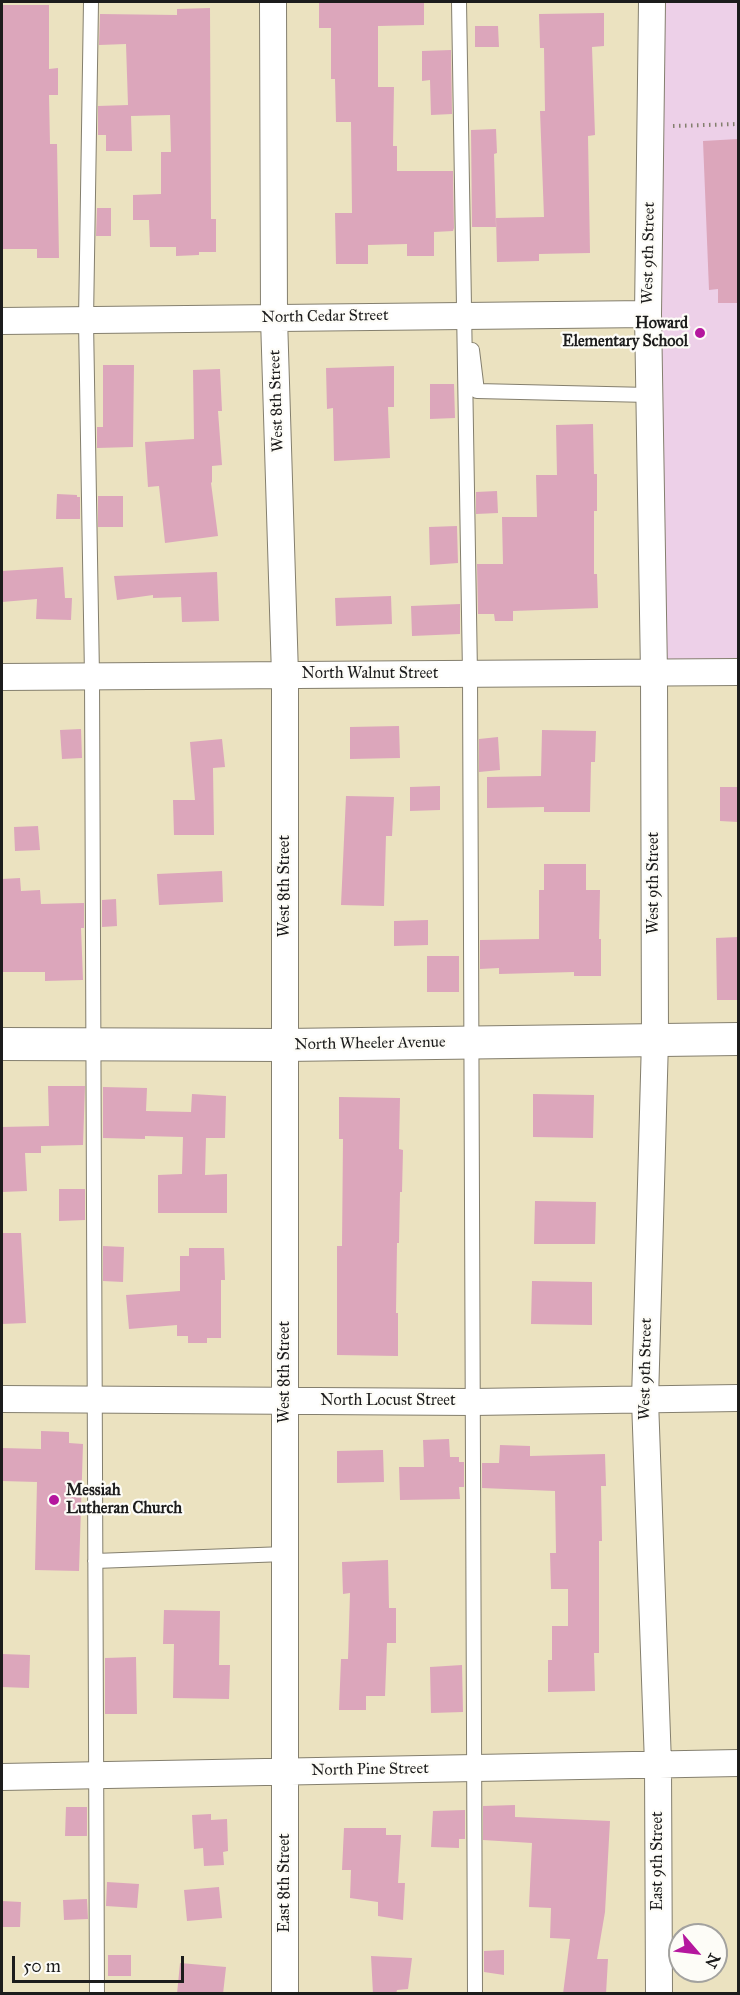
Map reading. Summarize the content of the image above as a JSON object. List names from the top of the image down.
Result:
{
  "streets": {
    "street": [
      "West 9th Street",
      "North Cedar Street",
      "West 8th Street",
      "North Walnut Street",
      "North Wheeler Avenue",
      "North Locust Street",
      "North Pine Street",
      "East 9th Street",
      "East 8th Street"
    ]
  },
  "crossings": [
    ["West 9th Street", "North Cedar Street"],
    ["West 9th Street", "North Walnut Street"],
    ["West 9th Street", "North Wheeler Avenue"],
    ["West 9th Street", "North Locust Street"],
    ["West 9th Street", "North Pine Street"],
    ["West 9th Street", "East 9th Street"],
    ["North Cedar Street", "West 8th Street"],
    ["West 8th Street", "North Walnut Street"],
    ["West 8th Street", "North Wheeler Avenue"],
    ["West 8th Street", "North Locust Street"],
    ["West 8th Street", "North Pine Street"],
    ["West 8th Street", "East 8th Street"],
    ["North Pine Street", "East 9th Street"],
    ["North Pine Street", "East 8th Street"]
  ],
  "places": ["Howard Elementary School", "Messiah Lutheran Church"],
  "scale_bar": "50 m",
  "north": "bottom right"
}
